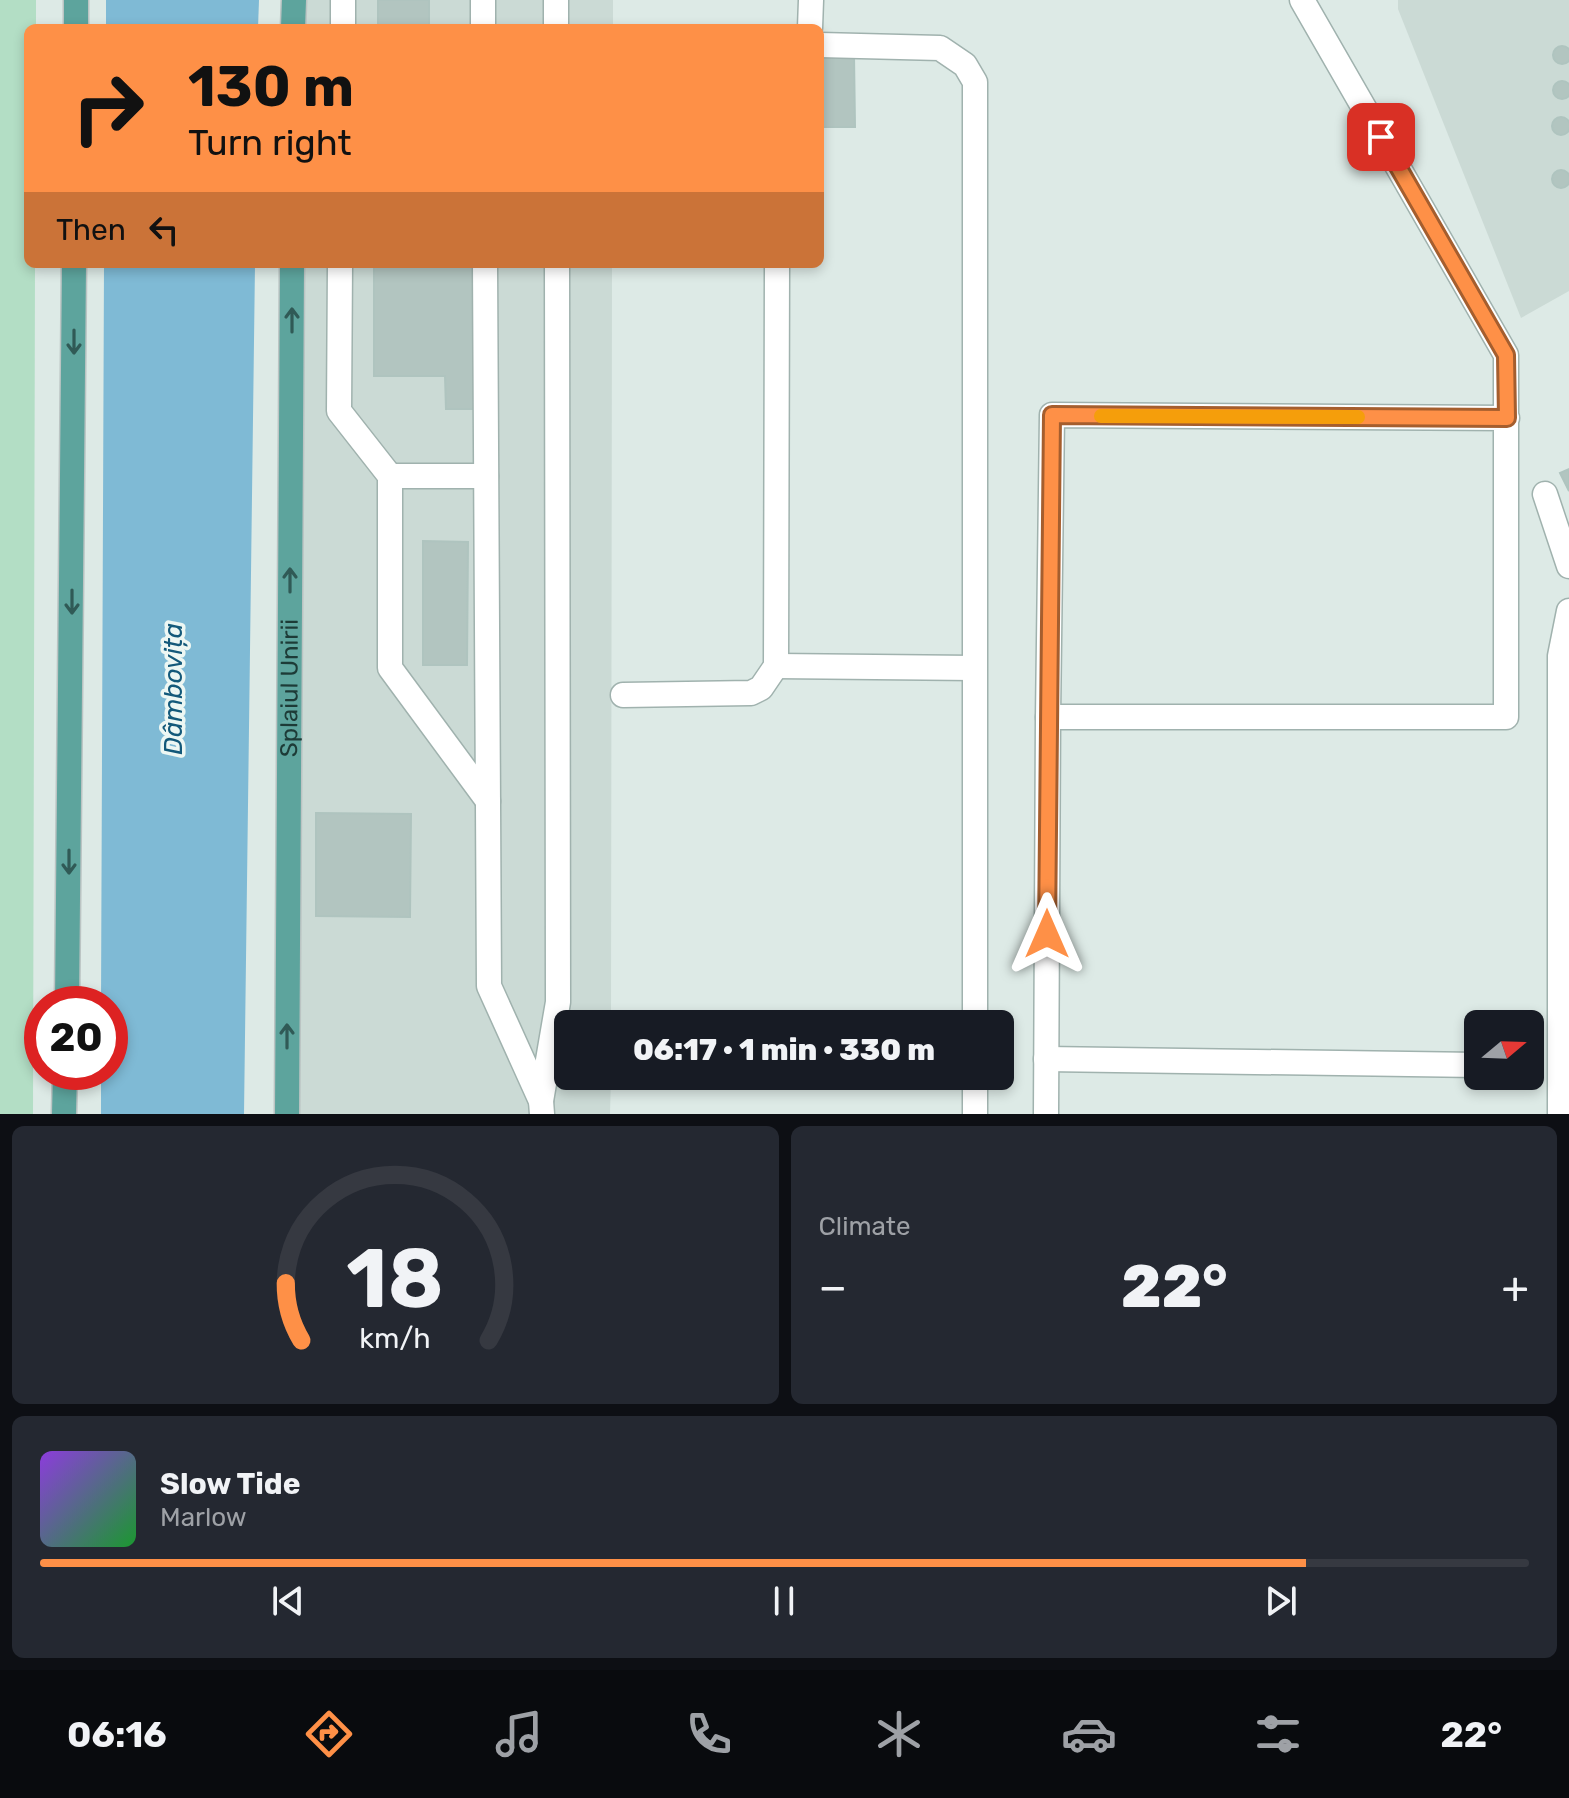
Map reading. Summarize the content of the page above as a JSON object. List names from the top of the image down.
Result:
{
  "streets": {
    "main road": ["Splaiul Unirii"]
  },
  "one_way": ["Splaiul Unirii"],
  "water": ["Dâmbovița"],
  "north": "right",
  "page": {
    "turn": ["130 m", "Turn right"],
    "then": "Then",
    "limit": "20",
    "trip": "06:17 · 1 min · 330 m",
    "tile": "Climate",
    "heat": ["−", "22°", "+"],
    "song": ["Slow Tide", "Marlow"],
    "tabs": ["06:16", "22°"],
    "gauge": ["18", "km/h"]
  }
}
